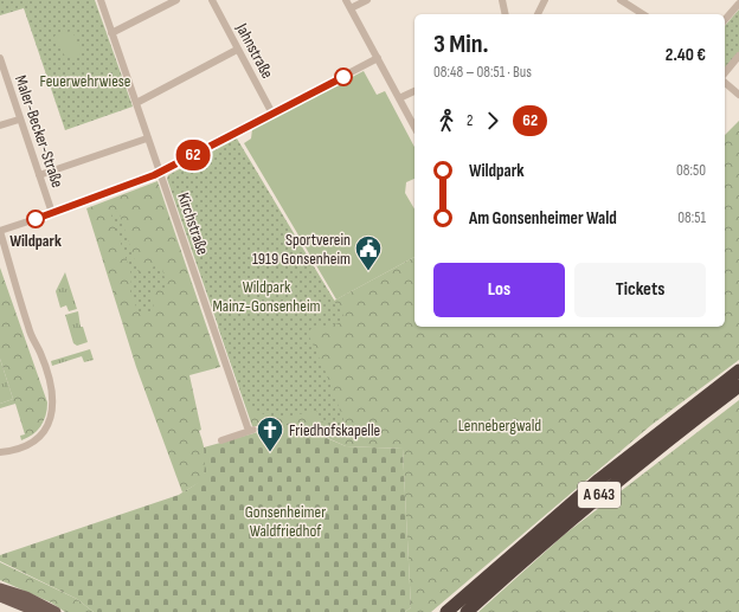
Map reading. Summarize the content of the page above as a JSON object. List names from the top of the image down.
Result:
{
  "streets": {
    "highway": ["A 643"],
    "street": ["Jahnstraße", "Maler-Becker-Straße", "Kirchstraße"]
  },
  "parks": [
    "Feuerwehrwiese",
    "Wildpark Mainz-Gonsenheim",
    "Lennebergwald",
    "Gonsenheimer Waldfriedhof"
  ],
  "places": {
    "other": ["Wildpark"],
    "public building": ["Sportverein 1919 Gonsenheim"],
    "church": ["Friedhofskapelle"]
  },
  "lines": ["bus line 62"],
  "page": {
    "on_map": "62",
    "heading": ["3 Min.", "08:48 – 08:51 · Bus", "2.40 €"],
    "legs": ["2", "62"],
    "list": [
      {
        "name": "Wildpark",
        "value": "08:50"
      },
      {
        "name": "Am Gonsenheimer Wald",
        "value": "08:51"
      }
    ],
    "buttons": ["Los", "Tickets"]
  }
}
